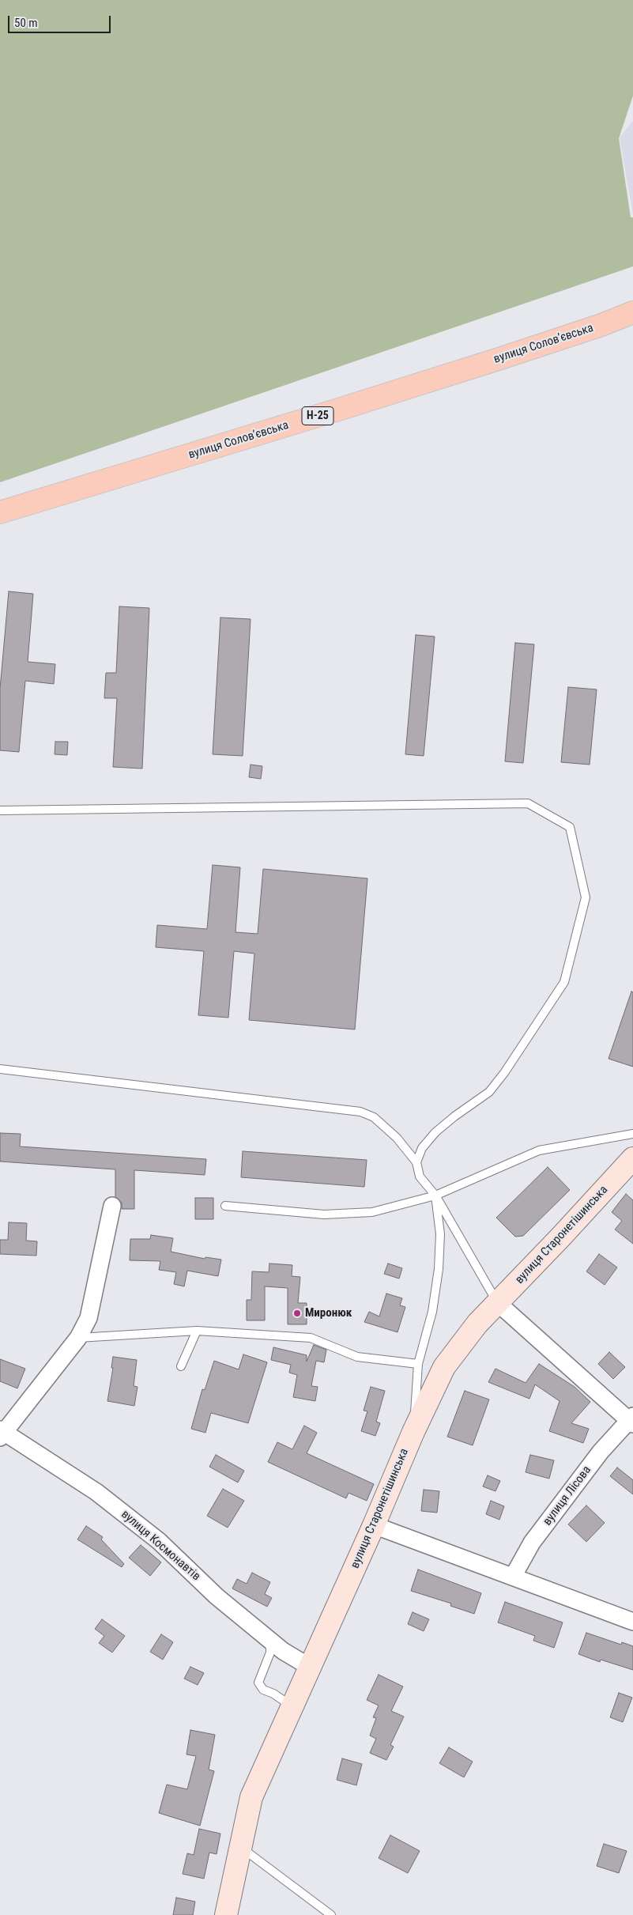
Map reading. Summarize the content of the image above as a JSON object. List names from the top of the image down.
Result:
{
  "streets": {
    "main road": ["вулиця Соловʼєвська", "Н-25", "вулиця Старонетішинська"],
    "street": ["вулиця Лісова", "вулиця Космонавтів"]
  },
  "crossings": [
    ["вулиця Старонетішинська", "вулиця Лісова"],
    ["вулиця Старонетішинська", "вулиця Космонавтів"]
  ],
  "places": ["Миронюк"],
  "scale_bar": "50 m"
}
